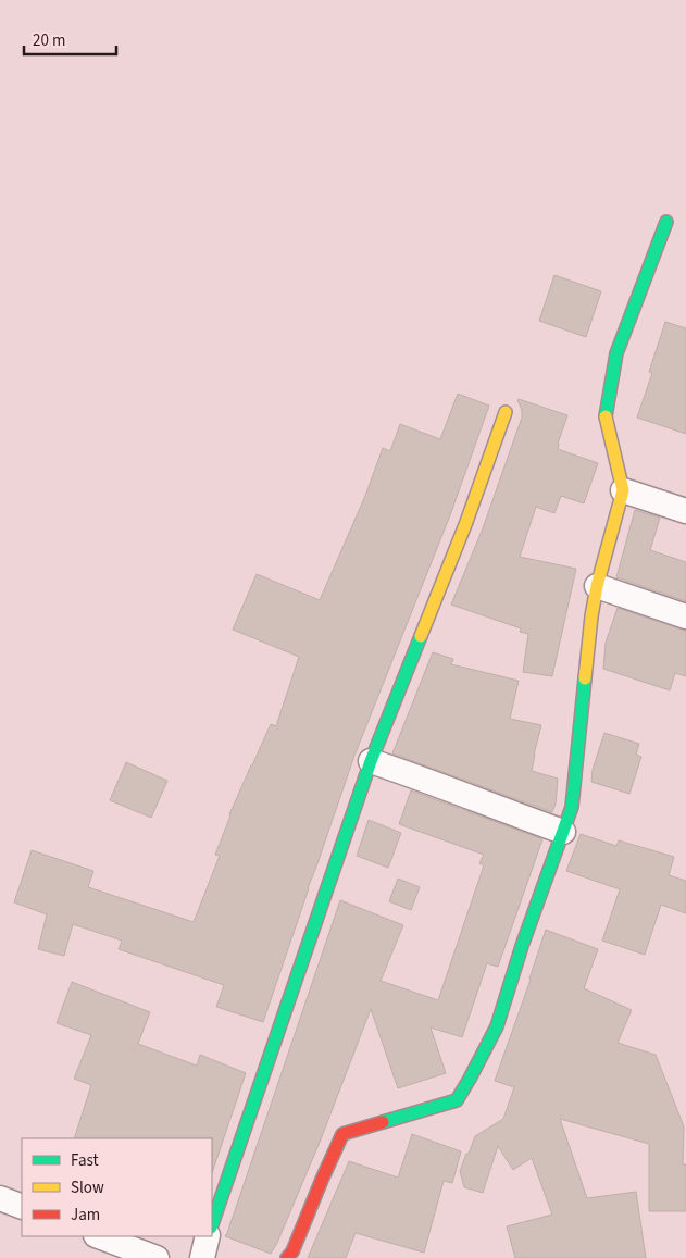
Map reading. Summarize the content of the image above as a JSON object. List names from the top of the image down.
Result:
{
  "legend": ["Fast", "Slow", "Jam"],
  "scale_bar": "20 m"
}
